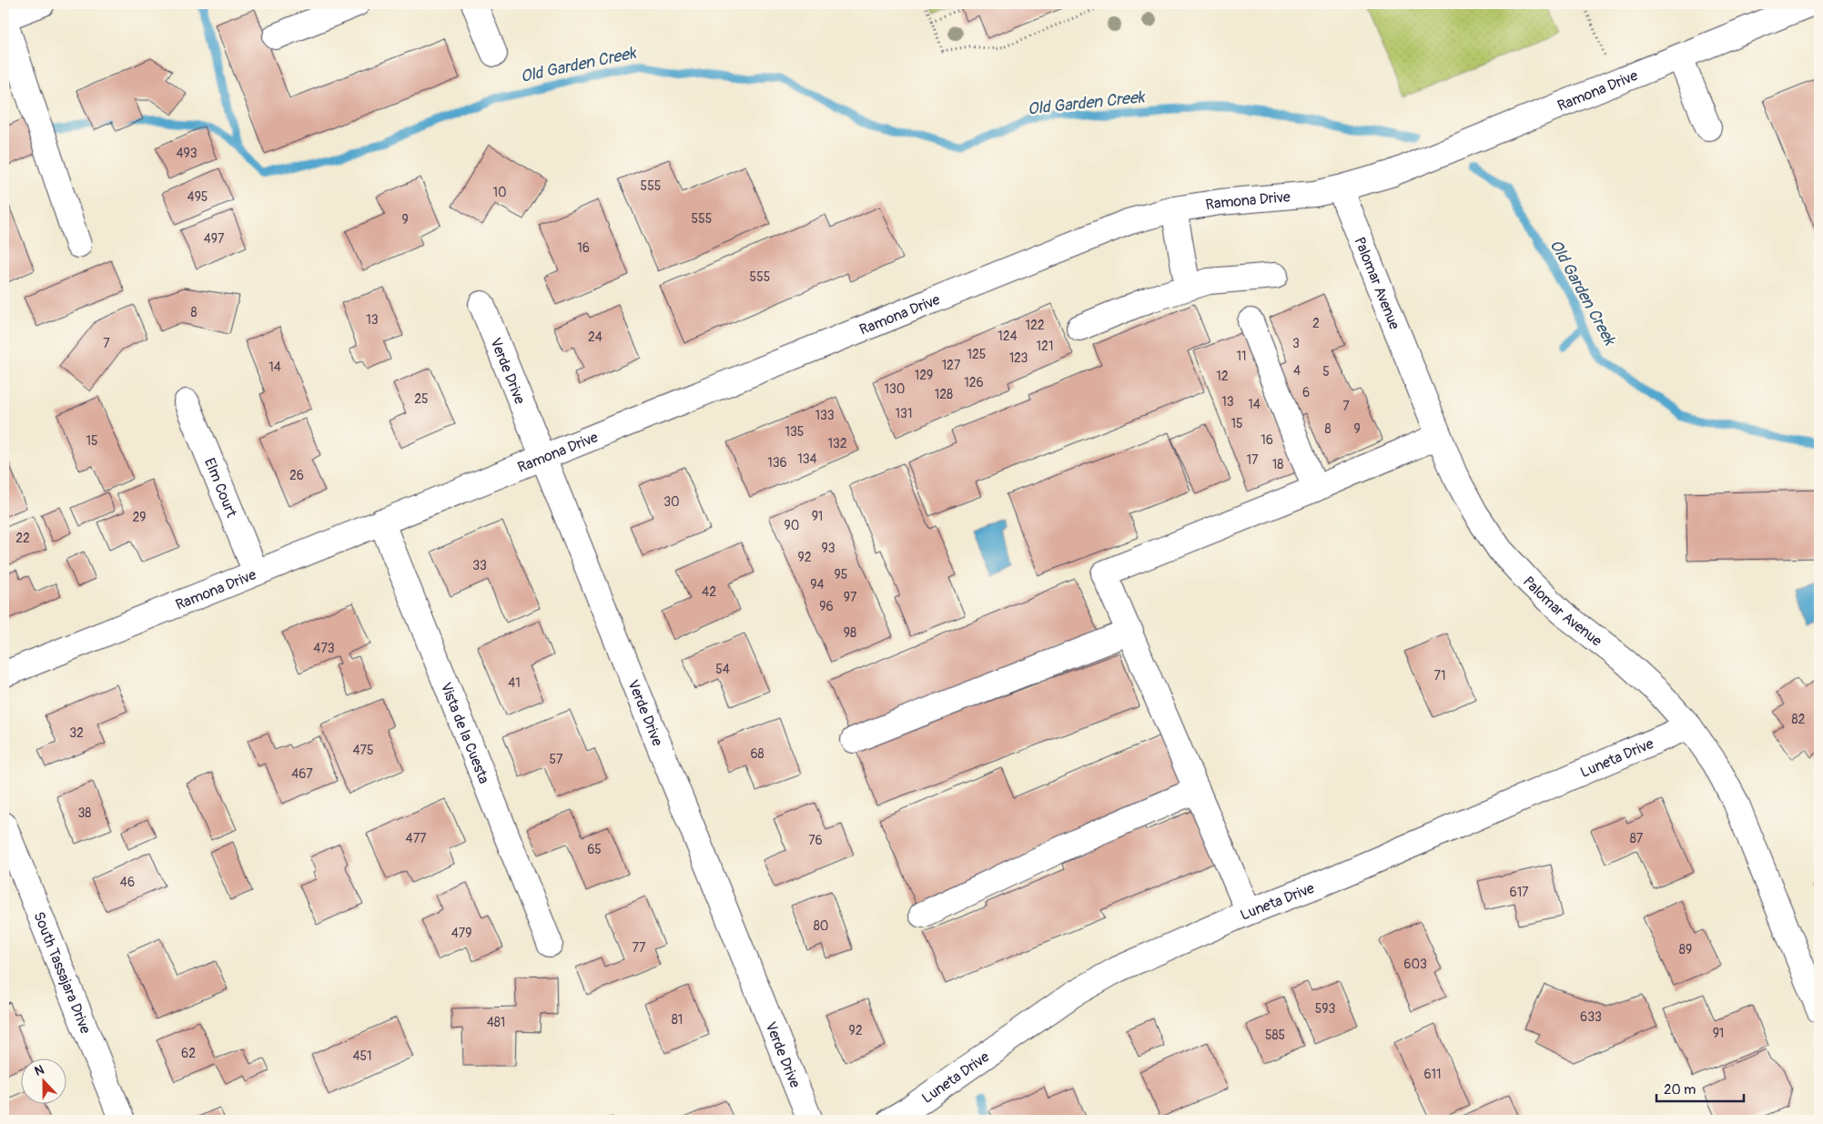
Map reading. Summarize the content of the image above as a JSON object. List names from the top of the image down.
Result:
{
  "streets": {
    "street": [
      "Ramona Drive",
      "Palomar Avenue",
      "Verde Drive",
      "Elm Court",
      "Vista de la Cuesta",
      "Luneta Drive",
      "South Tassajara Drive"
    ]
  },
  "crossings": [
    ["Ramona Drive", "Palomar Avenue"],
    ["Ramona Drive", "Verde Drive"],
    ["Ramona Drive", "Elm Court"],
    ["Ramona Drive", "Vista de la Cuesta"],
    ["Palomar Avenue", "Luneta Drive"]
  ],
  "water": ["Old Garden Creek"],
  "house_numbers": [
    "493",
    "555",
    "10",
    "495",
    "555",
    "9",
    "497",
    "16",
    "555",
    "8",
    "13",
    "2",
    "122",
    "124",
    "24",
    "7",
    "3",
    "121",
    "125",
    "11",
    "123",
    "127",
    "14",
    "4",
    "5",
    "129",
    "12",
    "126",
    "130",
    "6",
    "128",
    "25",
    "13",
    "14",
    "7",
    "131",
    "133",
    "15",
    "8",
    "9",
    "135",
    "16",
    "15",
    "132",
    "134",
    "17",
    "136",
    "18",
    "26",
    "30",
    "91",
    "29",
    "90",
    "22",
    "93",
    "92",
    "33",
    "95",
    "94",
    "42",
    "97",
    "96",
    "98",
    "473",
    "54",
    "71",
    "41",
    "82",
    "32",
    "475",
    "68",
    "57",
    "467",
    "38",
    "477",
    "87",
    "76",
    "65",
    "46",
    "617",
    "80",
    "479",
    "77",
    "89",
    "603",
    "593",
    "633",
    "81",
    "481",
    "92",
    "91",
    "585",
    "62",
    "451",
    "611"
  ],
  "scale_bar": "20 m",
  "north": "top"
}
